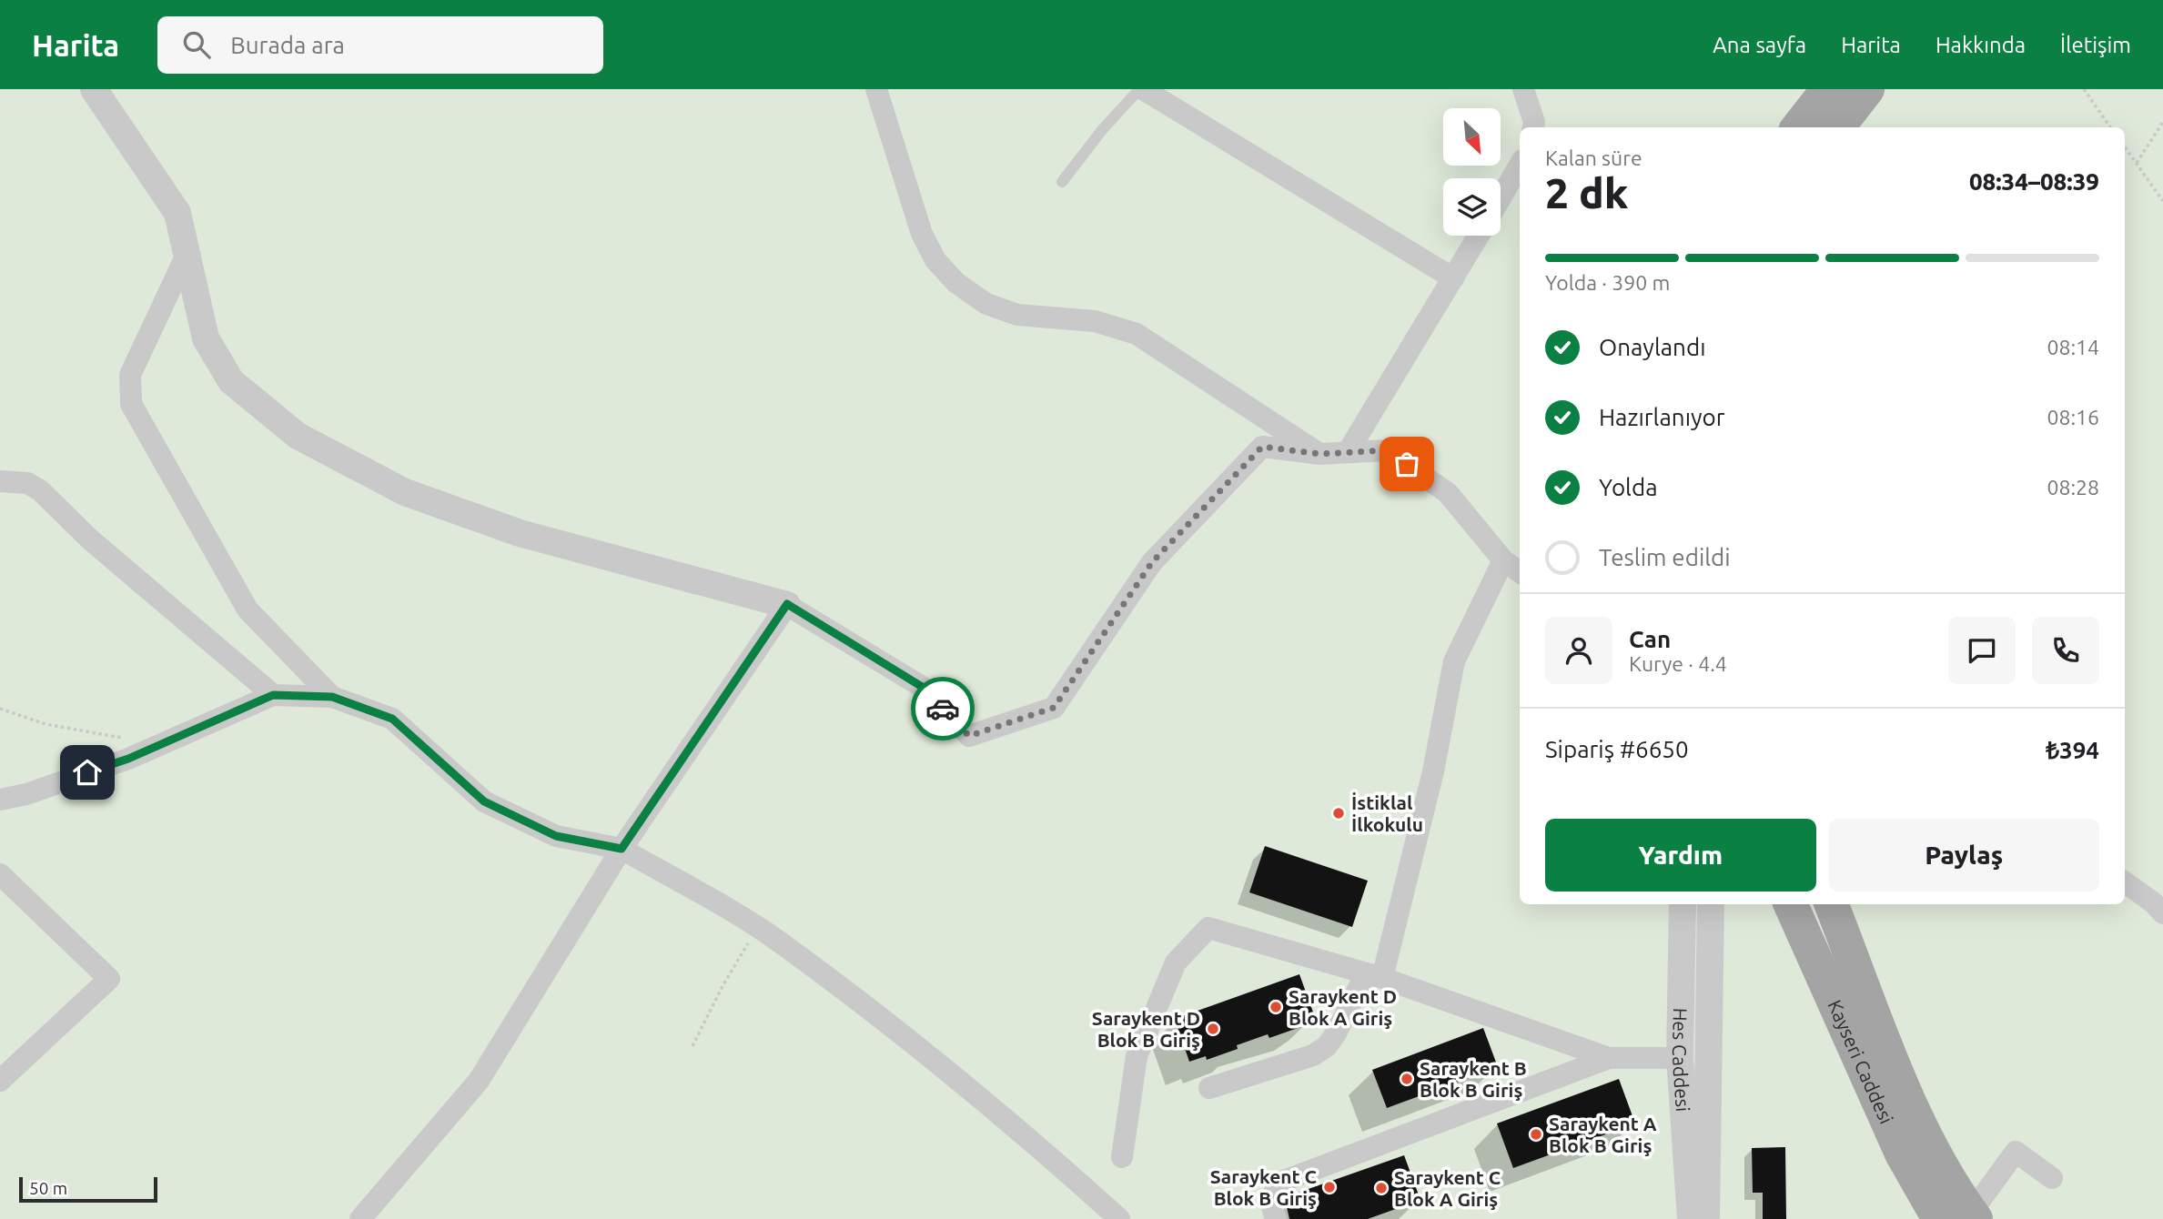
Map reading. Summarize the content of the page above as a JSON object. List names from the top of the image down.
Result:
{
  "streets": {
    "main road": ["Kayseri Caddesi"],
    "street": ["Hes Caddesi"]
  },
  "places": [
    "İstiklal İlkokulu",
    "Saraykent D Blok A Giriş",
    "Saraykent D Blok B Giriş",
    "Saraykent B Blok B Giriş",
    "Saraykent A Blok B Giriş",
    "Saraykent C Blok B Giriş",
    "Saraykent C Blok A Giriş"
  ],
  "scale_bar": "50 m",
  "north": "bottom right",
  "page": {
    "header": "Harita",
    "search": "Burada ara",
    "nav": [
      "Ana sayfa",
      "Harita",
      "Hakkında",
      "İletişim"
    ],
    "heading": ["2 dk", "Kalan süre", "08:34–08:39"],
    "panel": [
      "Can",
      "Kurye · 4.4",
      "Sipariş #6650",
      "₺394"
    ],
    "bar": "Yolda · 390 m",
    "list": [
      ["Onaylandı", "08:14"],
      ["Hazırlanıyor", "08:16"],
      ["Yolda", "08:28"],
      "Teslim edildi"
    ],
    "buttons": ["Yardım", "Paylaş"],
    "scale": "50 m"
  }
}
